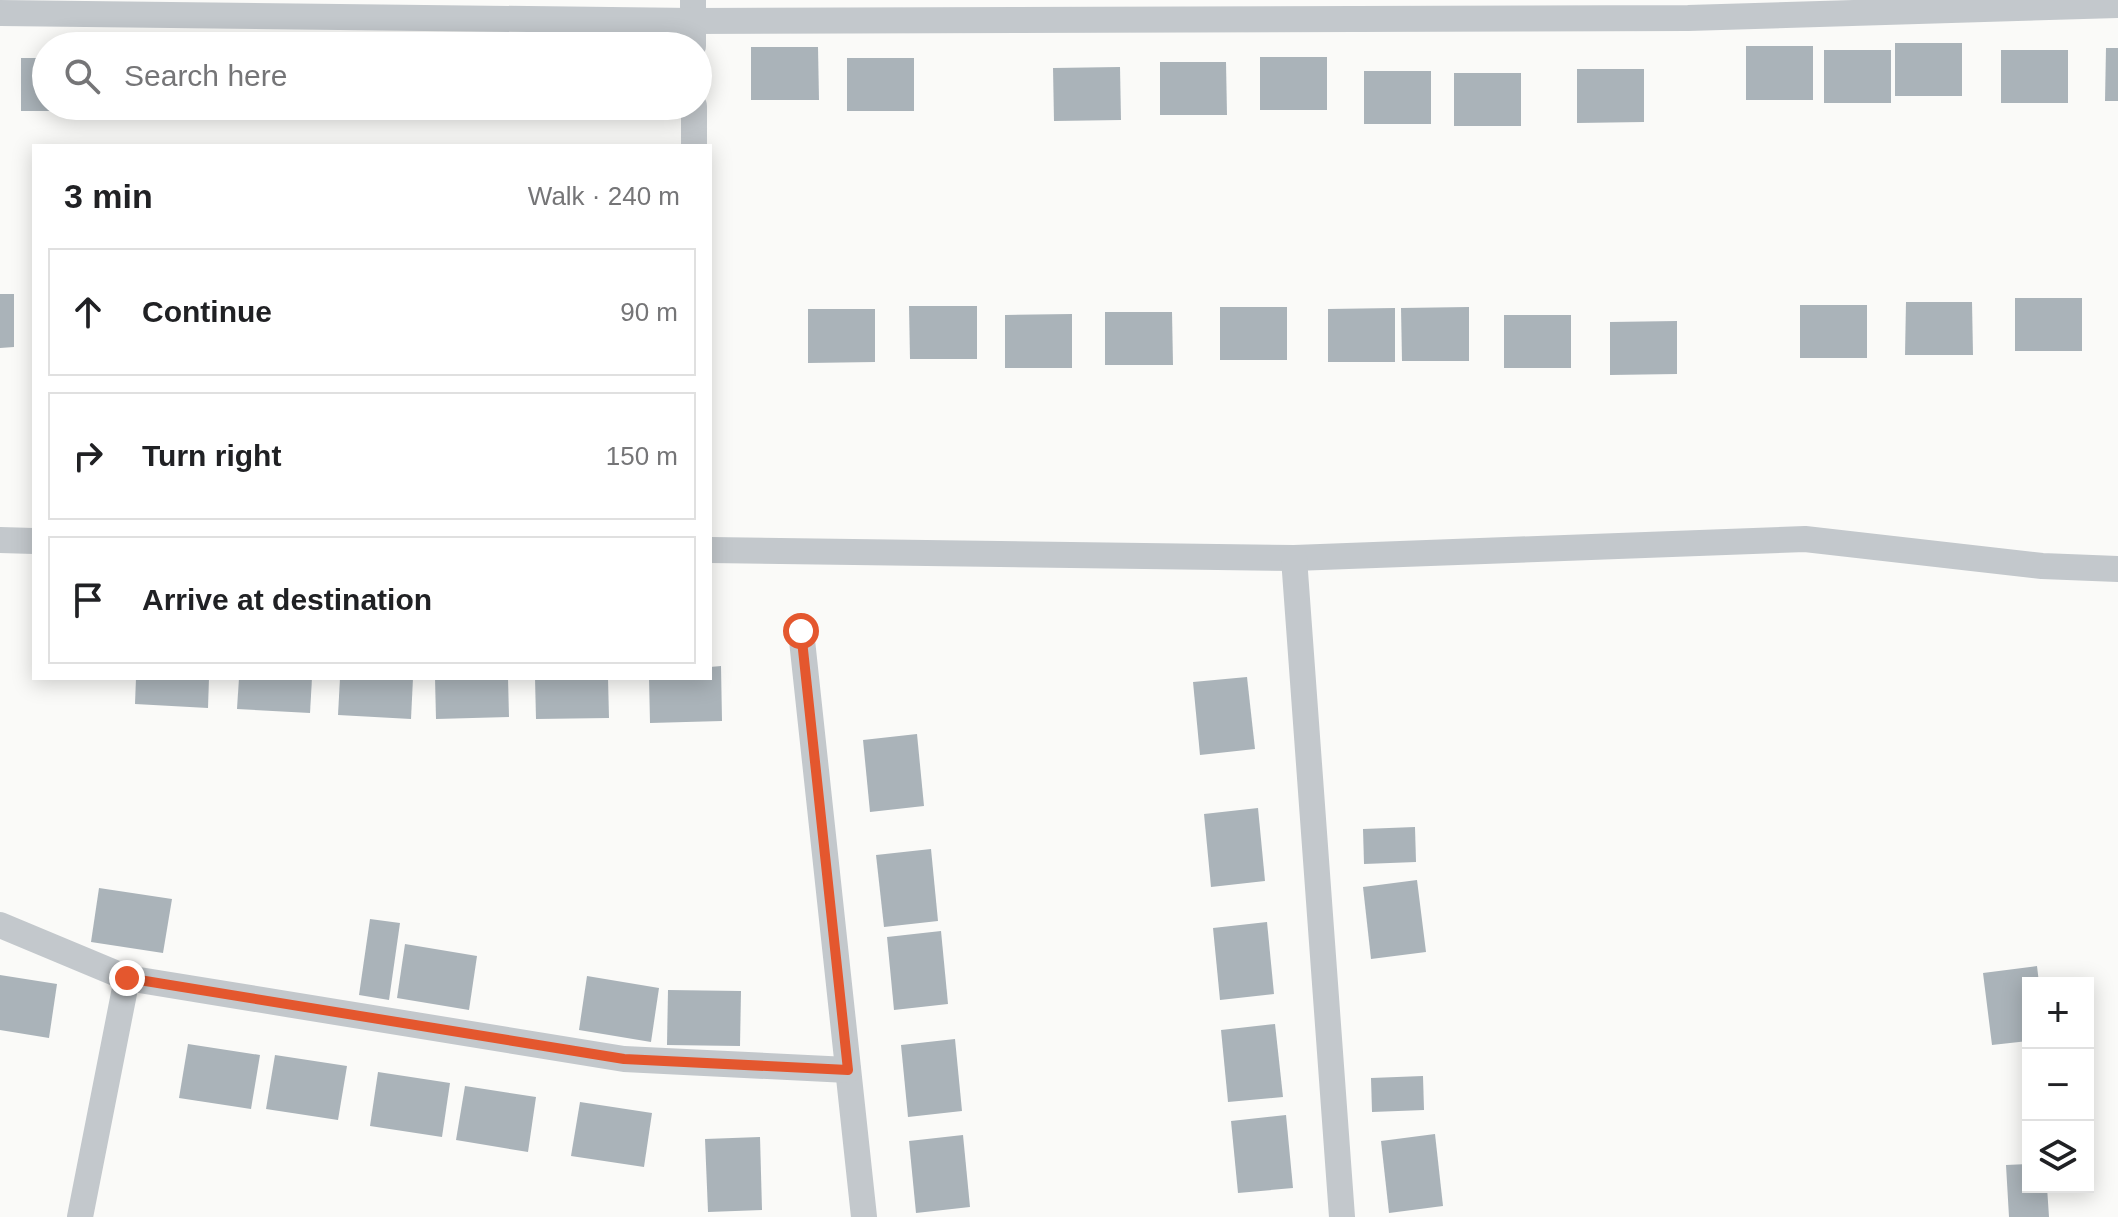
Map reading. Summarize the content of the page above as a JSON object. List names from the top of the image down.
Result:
{
  "page": {
    "search": "Search here",
    "heading": ["3 min", "Walk · 240 m"],
    "list": [
      ["Continue", "90 m"],
      ["Turn right", "150 m"],
      "Arrive at destination"
    ],
    "map_buttons": ["+", "−"]
  }
}
